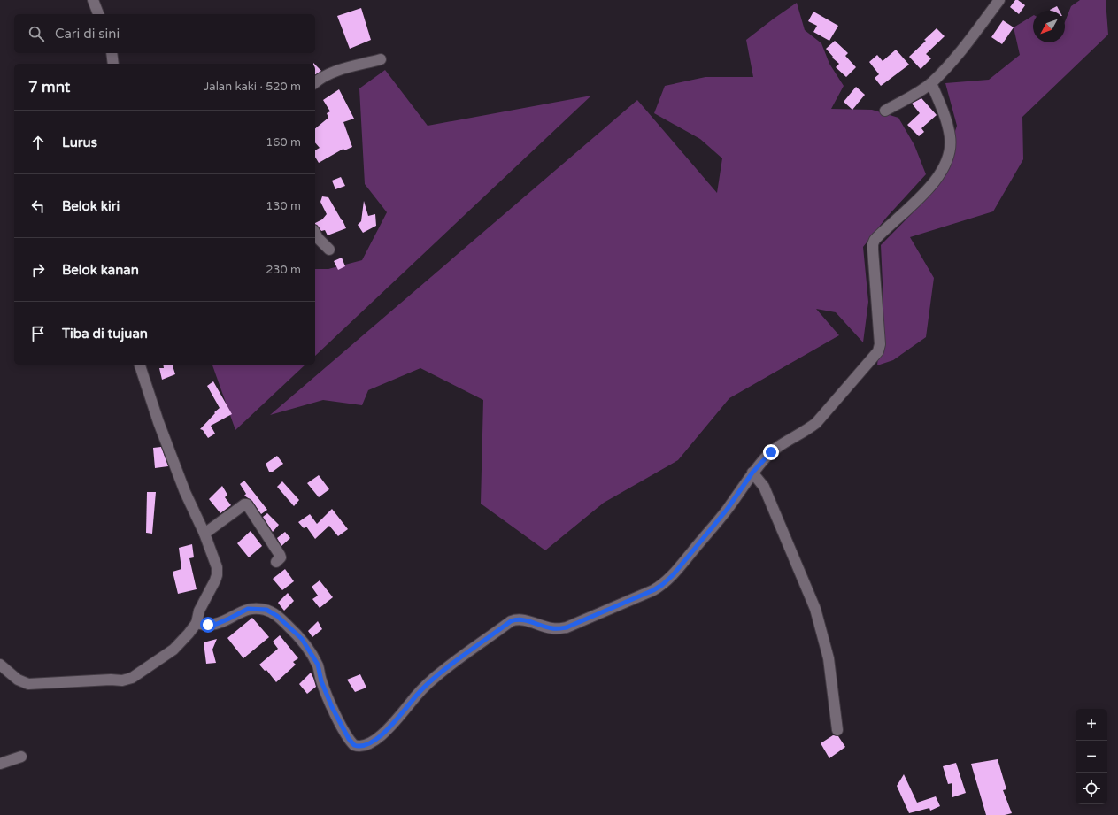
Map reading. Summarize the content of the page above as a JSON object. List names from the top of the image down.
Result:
{
  "north": "bottom left",
  "page": {
    "search": "Cari di sini",
    "heading": ["7 mnt", "Jalan kaki · 520 m"],
    "list": [
      ["Lurus", "160 m"],
      ["Belok kiri", "130 m"],
      ["Belok kanan", "230 m"],
      "Tiba di tujuan"
    ],
    "map_buttons": ["+", "−"]
  }
}
